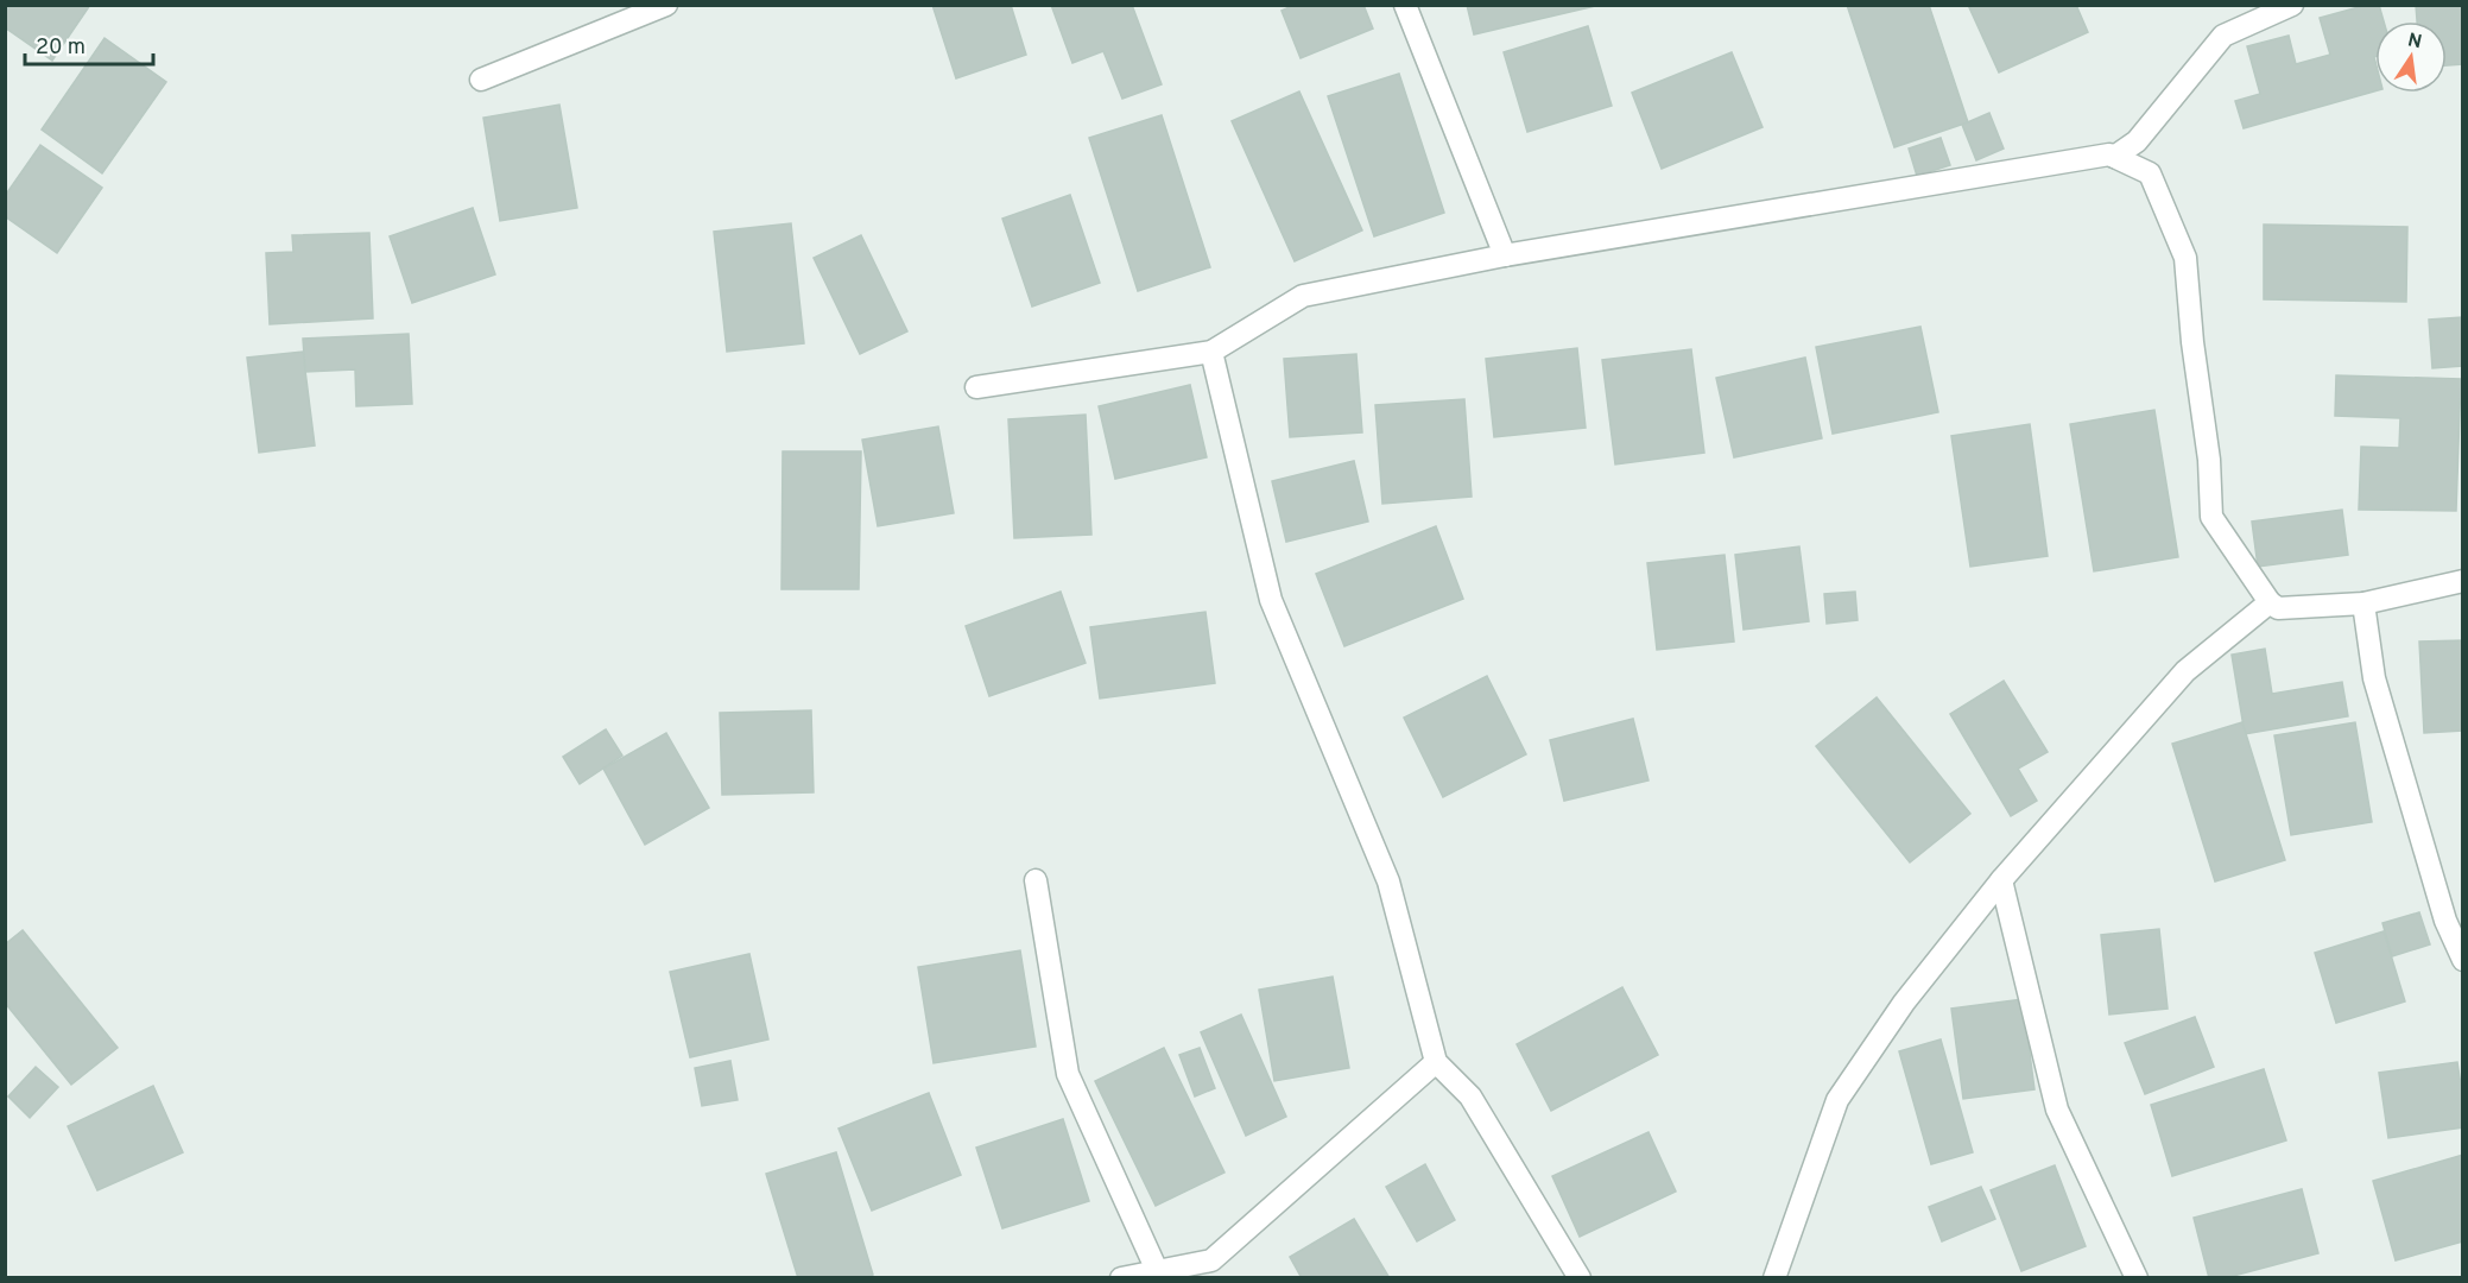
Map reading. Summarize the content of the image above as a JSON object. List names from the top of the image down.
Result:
{
  "scale_bar": "20 m",
  "north": "top"
}
